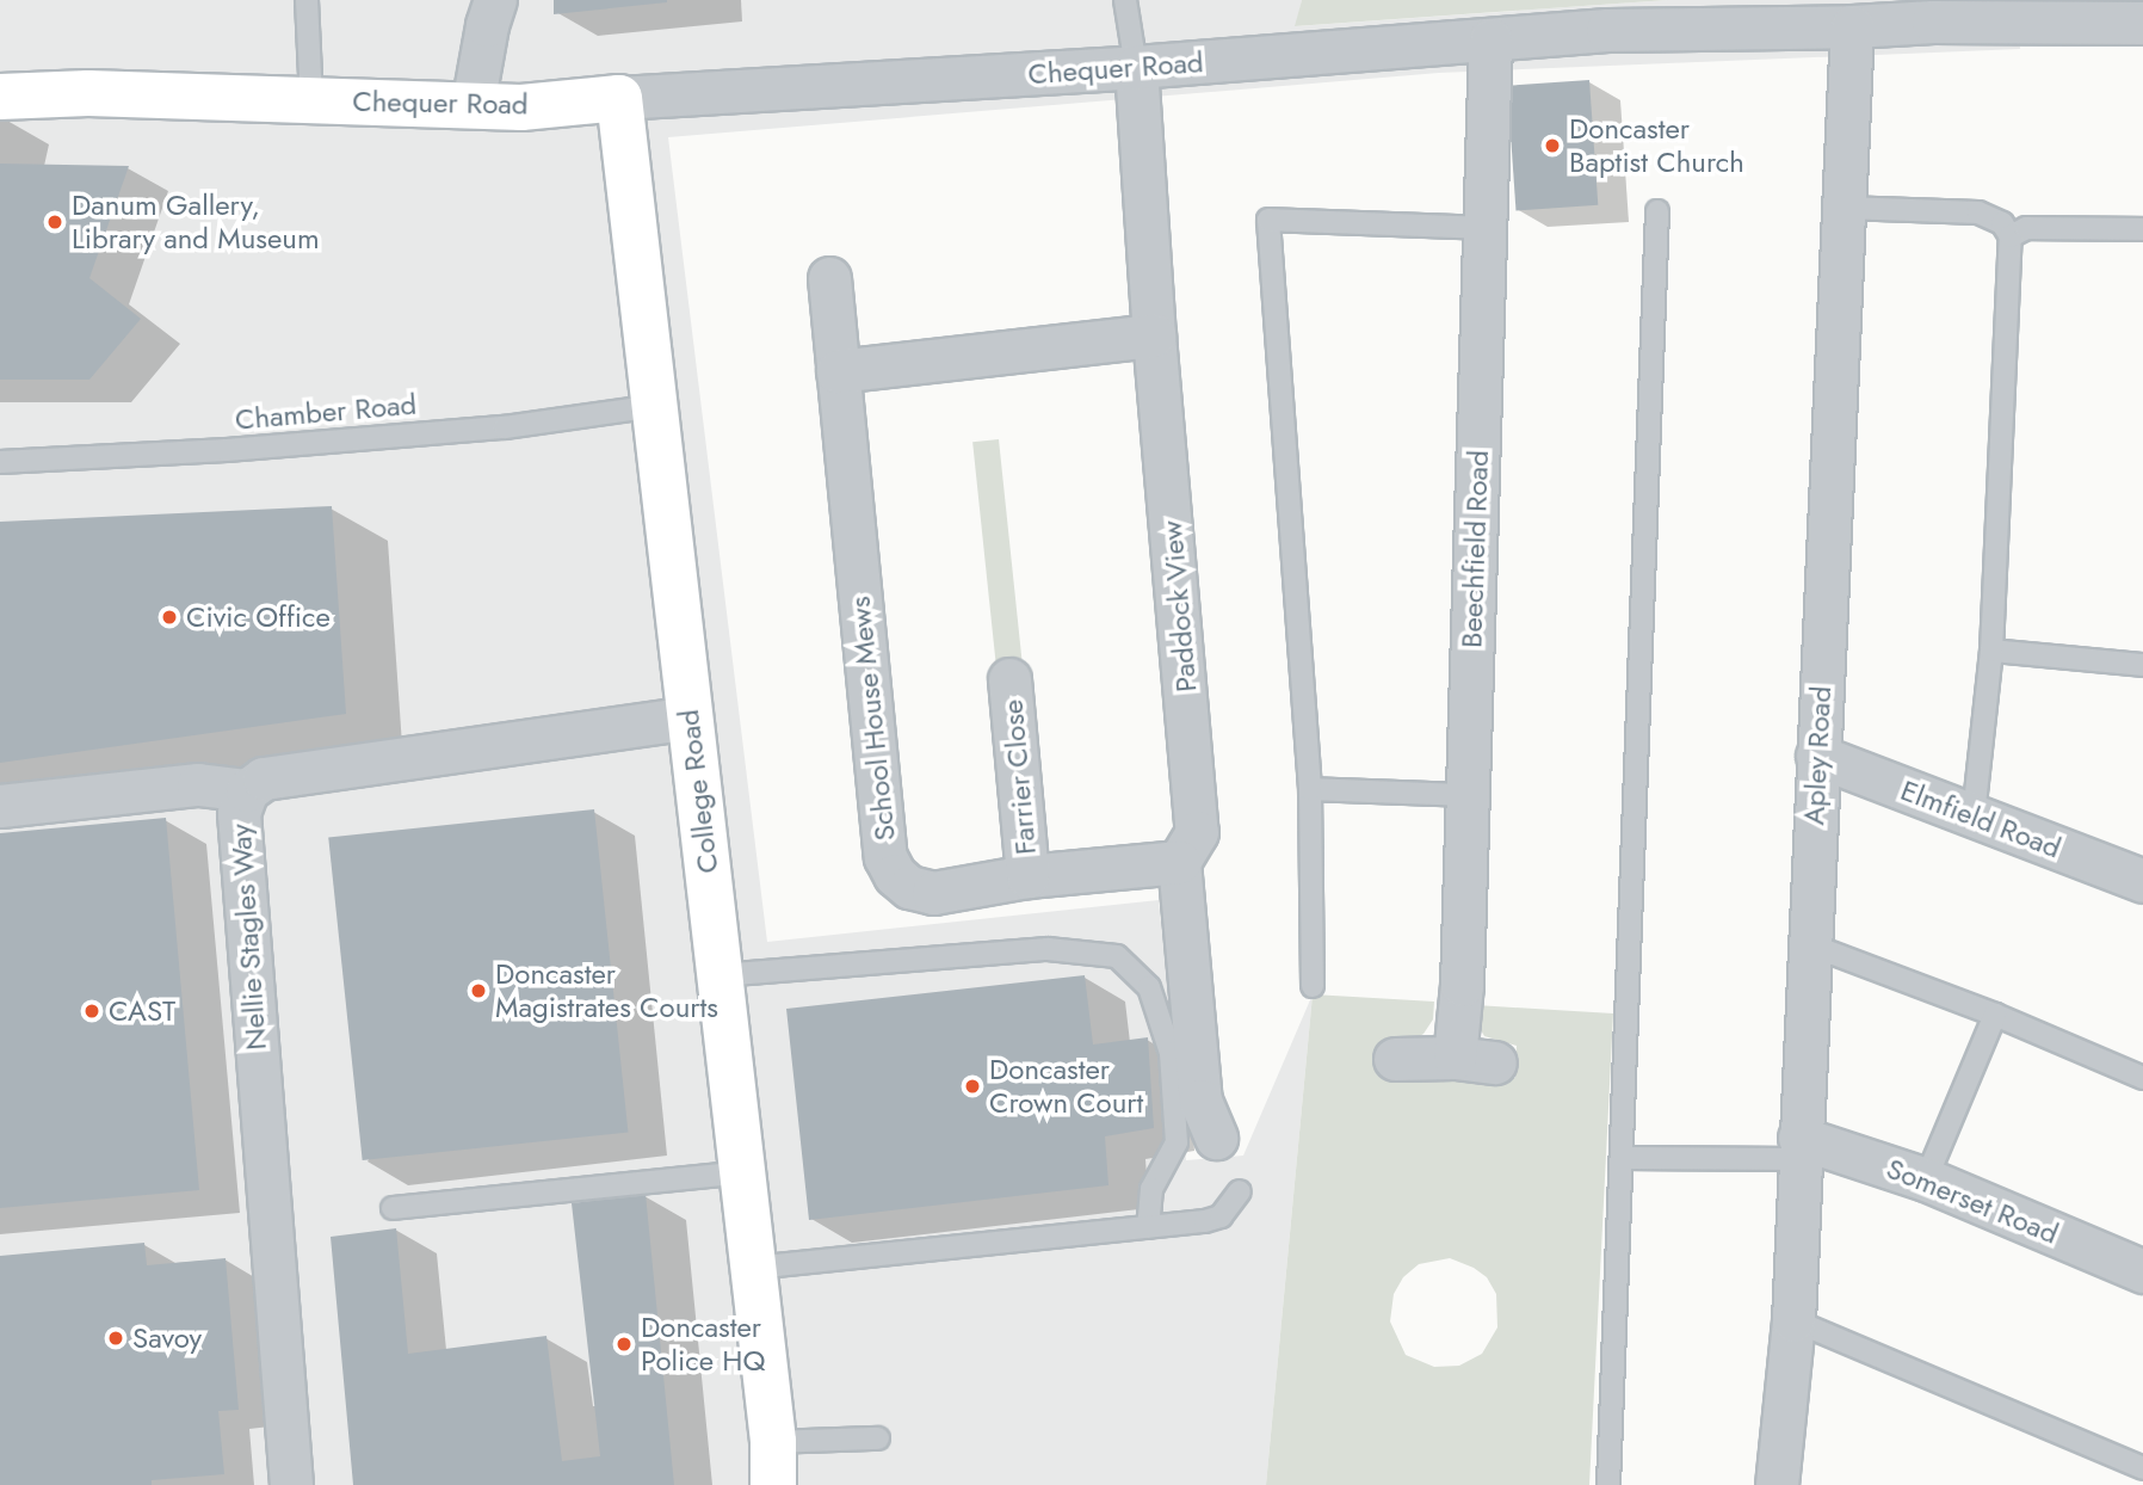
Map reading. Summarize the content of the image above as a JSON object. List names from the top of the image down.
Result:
{
  "streets": {
    "street": [
      "Chequer Road",
      "Beechfield Road",
      "Paddock View",
      "School House Mews",
      "Apley Road",
      "Farrier Close",
      "College Road",
      "Elmfield Road",
      "Nellie Stagles Way",
      "Somerset Road"
    ],
    "lane": ["Chamber Road"]
  },
  "crossings": [
    ["Chequer Road", "Beechfield Road"],
    ["Chequer Road", "Paddock View"],
    ["Chequer Road", "Apley Road"],
    ["Chequer Road", "College Road"],
    ["Chamber Road", "College Road"],
    ["Paddock View", "School House Mews"],
    ["School House Mews", "Farrier Close"],
    ["Apley Road", "Elmfield Road"],
    ["Apley Road", "Somerset Road"],
    ["College Road", "Nellie Stagles Way"]
  ],
  "places": [
    "Doncaster Baptist Church",
    "Danum Gallery, Library and Museum",
    "Civic Office",
    "Doncaster Magistrates Courts",
    "CAST",
    "Doncaster Crown Court",
    "Savoy",
    "Doncaster Police HQ"
  ]
}
